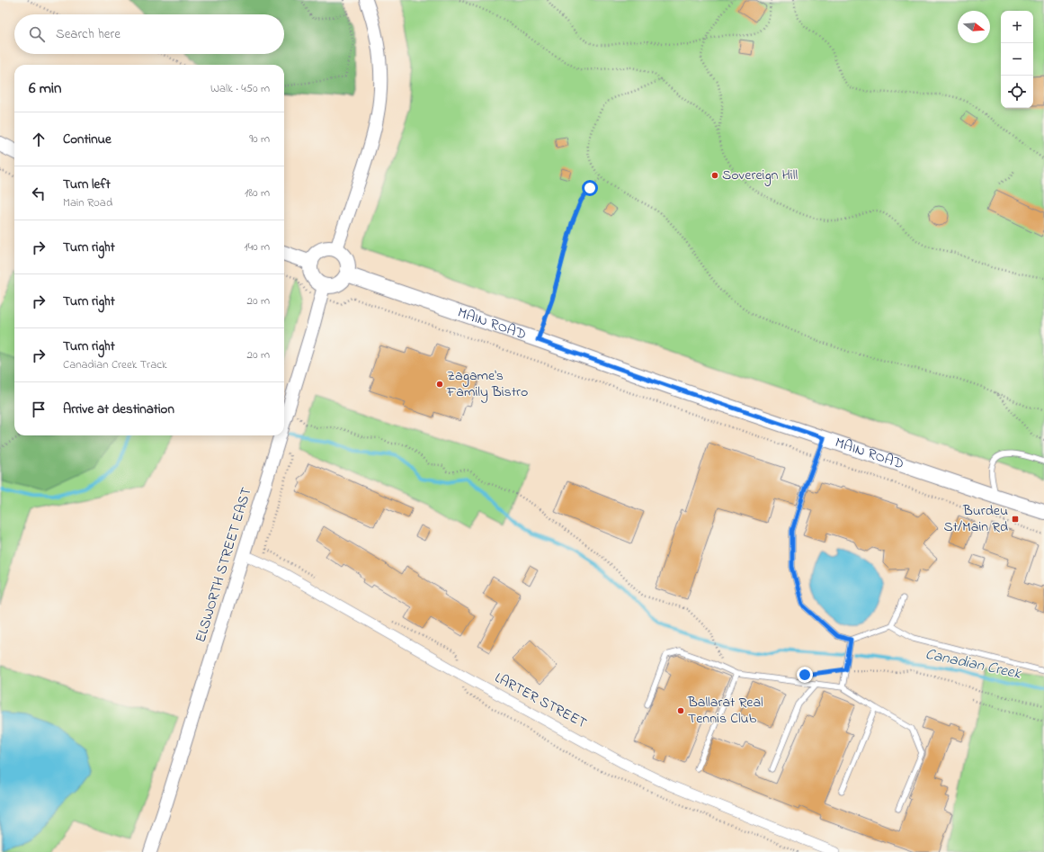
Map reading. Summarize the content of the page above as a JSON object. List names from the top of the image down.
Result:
{
  "streets": {
    "main road": ["MAIN ROAD"],
    "street": ["ELSWORTH STREET EAST", "LARTER STREET"]
  },
  "crossings": [
    ["MAIN ROAD", "ELSWORTH STREET EAST"],
    ["ELSWORTH STREET EAST", "LARTER STREET"]
  ],
  "water": ["Canadian Creek"],
  "places": {
    "other": ["Sovereign Hill", "Zagame's Family Bistro", "Ballarat Real Tennis Club"],
    "transit": ["Burdeu St/Main Rd"]
  },
  "north": "right",
  "page": {
    "map_buttons": ["+", "−"],
    "search": "Search here",
    "heading": ["6 min", "Walk · 450 m"],
    "list": [
      ["Continue", "90 m"],
      ["Turn left", "Main Road", "180 m"],
      ["Turn right", "140 m"],
      ["Turn right", "20 m"],
      ["Turn right", "Canadian Creek Track", "20 m"],
      "Arrive at destination"
    ]
  }
}
